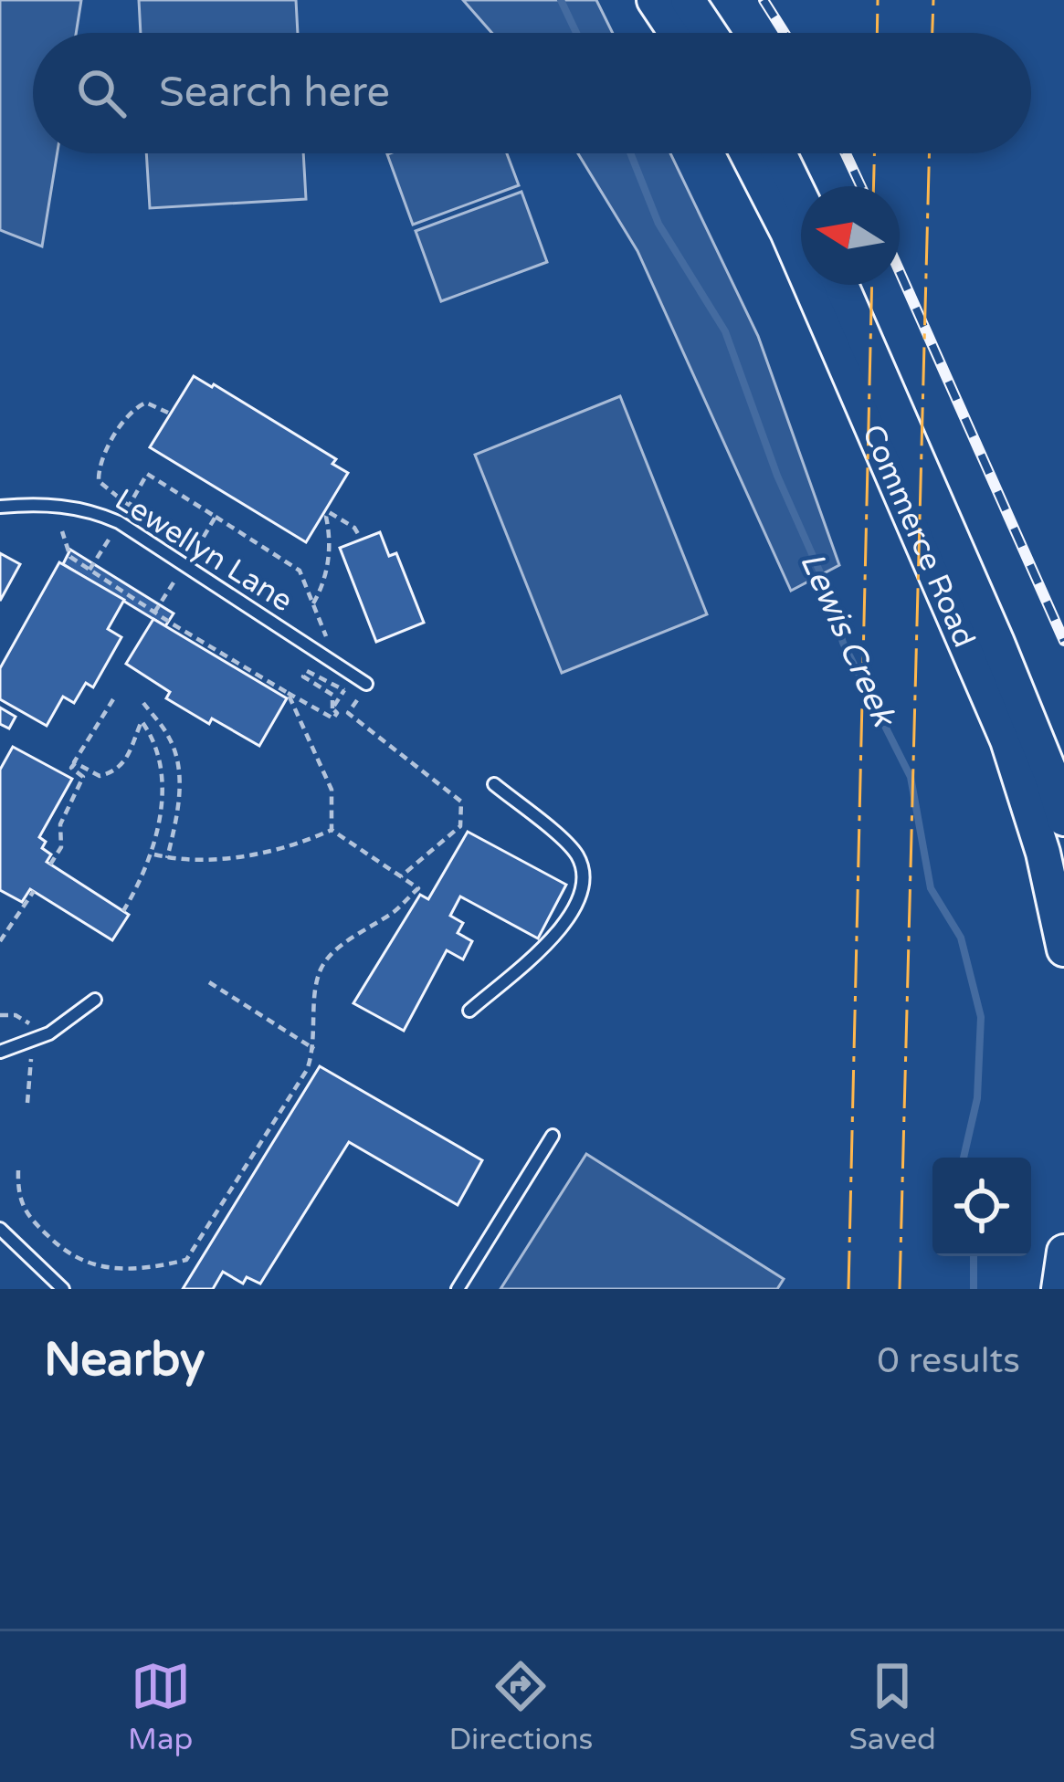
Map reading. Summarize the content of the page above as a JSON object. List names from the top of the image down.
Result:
{
  "streets": {
    "main road": ["Commerce Road"],
    "lane": ["Lewellyn Lane"]
  },
  "water": ["Lewis Creek"],
  "north": "left",
  "page": {
    "search": "Search here",
    "heading": ["Nearby", "0 results"],
    "nav": ["Map", "Directions", "Saved"]
  }
}
